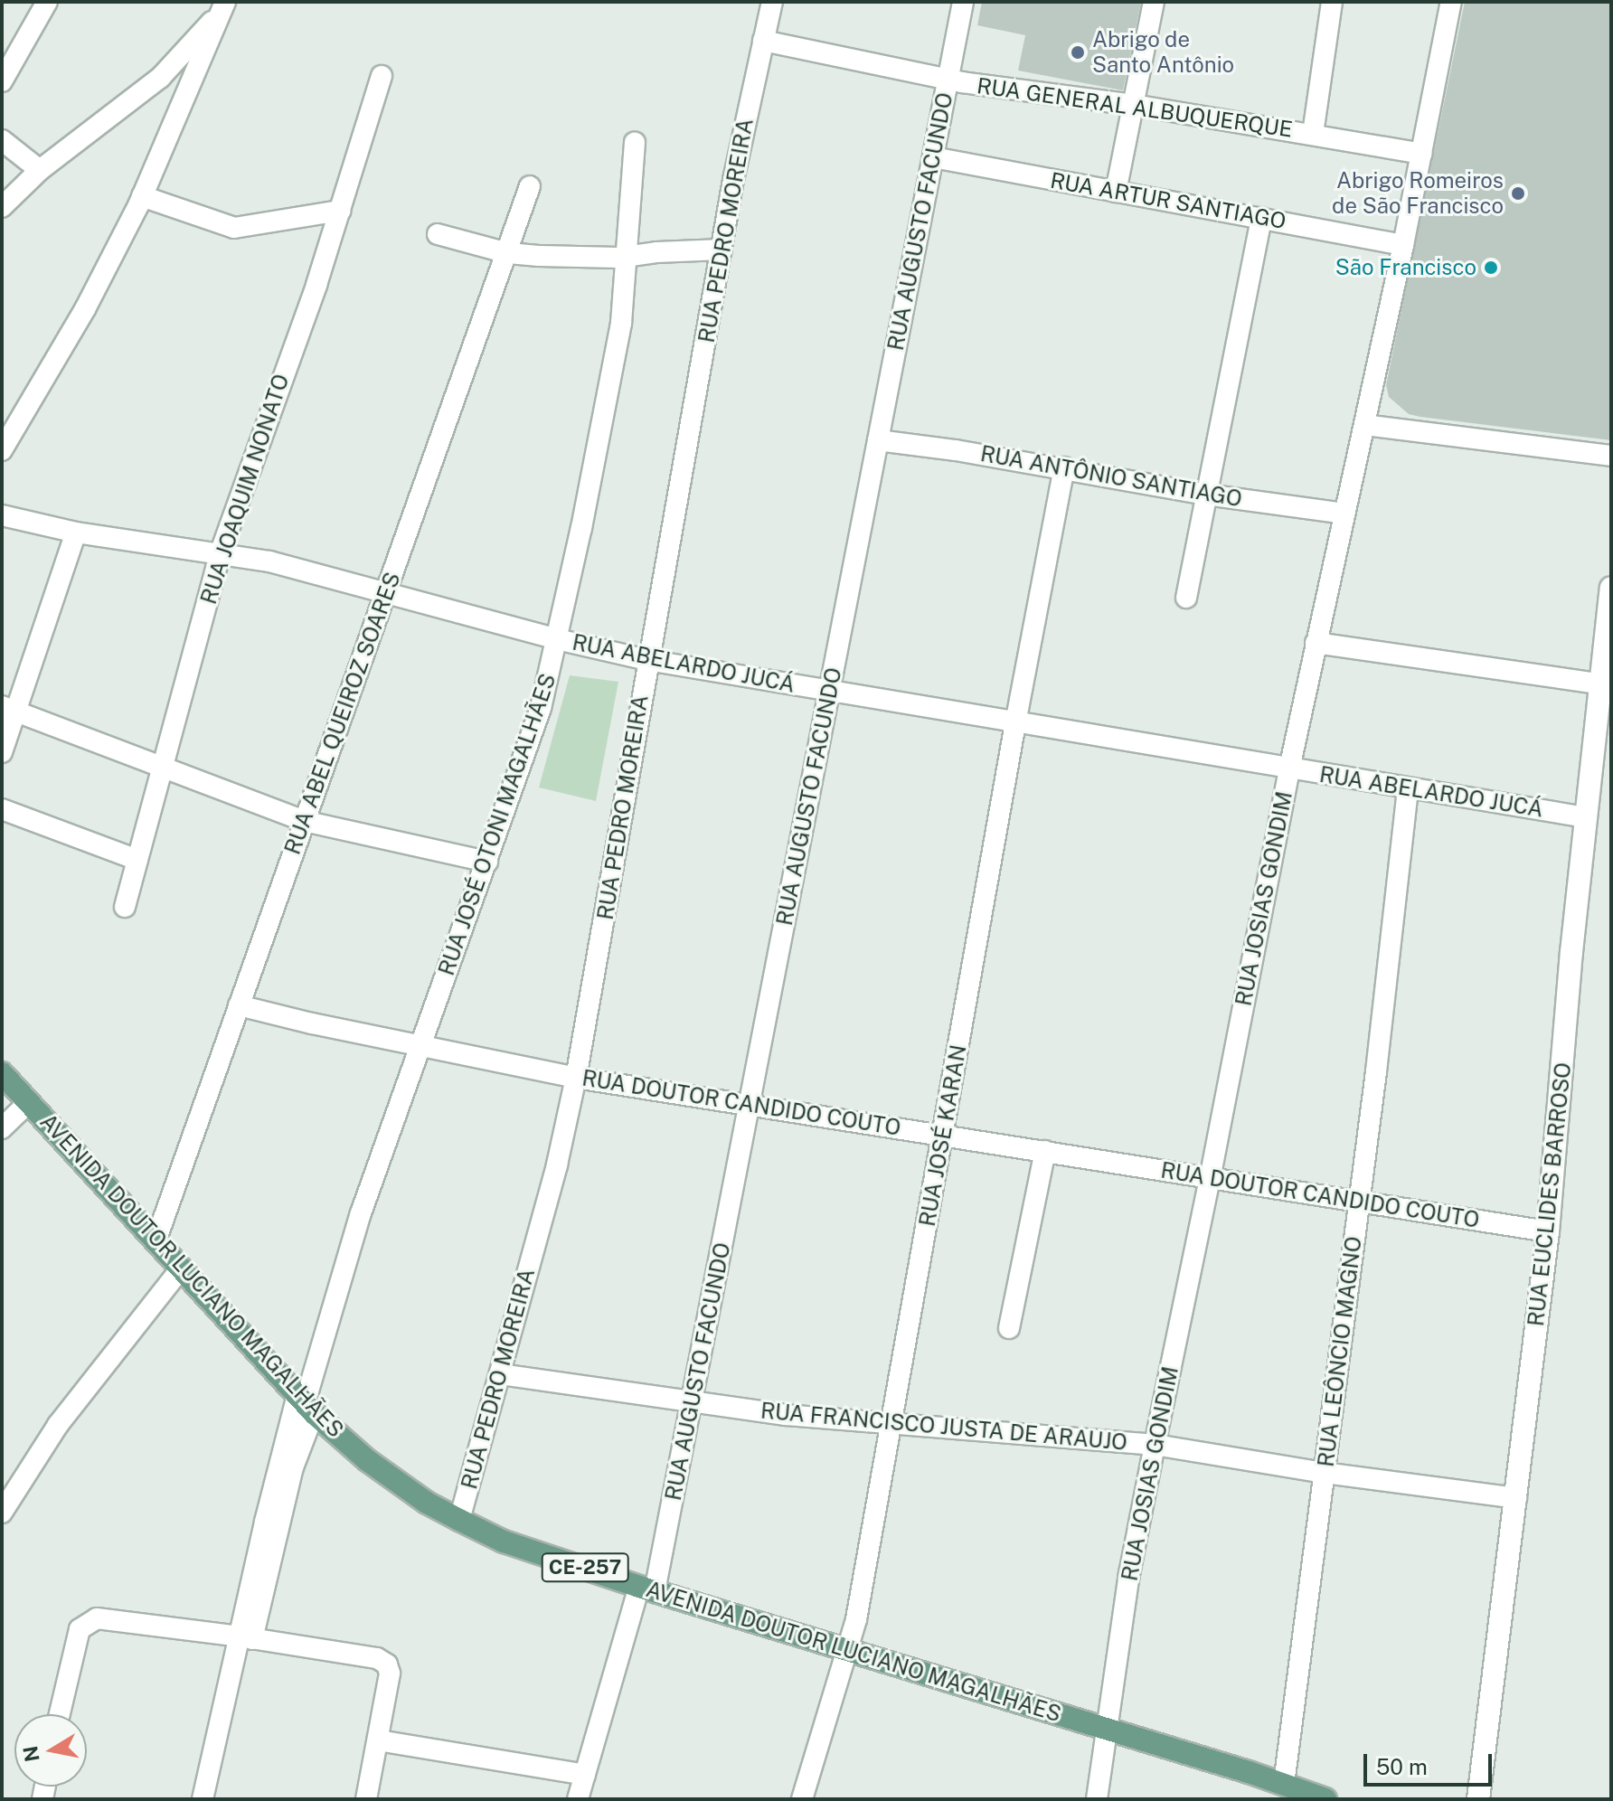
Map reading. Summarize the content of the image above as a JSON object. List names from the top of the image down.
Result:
{
  "streets": {
    "main road": ["AVENIDA DOUTOR LUCIANO MAGALHÃES", "CE-257"],
    "street": [
      "RUA GENERAL ALBUQUERQUE",
      "RUA ARTUR SANTIAGO",
      "RUA AUGUSTO FACUNDO",
      "RUA PEDRO MOREIRA",
      "RUA ANTÔNIO SANTIAGO",
      "RUA JOAQUIM NONATO",
      "RUA ABELARDO JUCÁ",
      "RUA ABEL QUEIROZ SOARES",
      "RUA JOSÉ OTONI MAGALHÃES",
      "RUA JOSIAS GONDIM",
      "RUA DOUTOR CANDIDO COUTO",
      "RUA JOSÉ KARAN",
      "RUA EUCLIDES BARROSO",
      "RUA LEÔNCIO MAGNO",
      "RUA FRANCISCO JUSTA DE ARAUJO"
    ]
  },
  "crossings": [
    ["RUA GENERAL ALBUQUERQUE", "RUA AUGUSTO FACUNDO"],
    ["RUA GENERAL ALBUQUERQUE", "RUA PEDRO MOREIRA"],
    ["RUA GENERAL ALBUQUERQUE", "RUA JOSIAS GONDIM"],
    ["RUA ARTUR SANTIAGO", "RUA AUGUSTO FACUNDO"],
    ["RUA ARTUR SANTIAGO", "RUA JOSIAS GONDIM"],
    ["RUA AUGUSTO FACUNDO", "RUA ANTÔNIO SANTIAGO"],
    ["RUA AUGUSTO FACUNDO", "RUA ABELARDO JUCÁ"],
    ["RUA AUGUSTO FACUNDO", "RUA DOUTOR CANDIDO COUTO"],
    ["RUA AUGUSTO FACUNDO", "AVENIDA DOUTOR LUCIANO MAGALHÃES"],
    ["RUA AUGUSTO FACUNDO", "RUA FRANCISCO JUSTA DE ARAUJO"],
    ["RUA PEDRO MOREIRA", "RUA ABELARDO JUCÁ"],
    ["RUA PEDRO MOREIRA", "RUA DOUTOR CANDIDO COUTO"],
    ["RUA PEDRO MOREIRA", "AVENIDA DOUTOR LUCIANO MAGALHÃES"],
    ["RUA PEDRO MOREIRA", "RUA FRANCISCO JUSTA DE ARAUJO"],
    ["RUA ANTÔNIO SANTIAGO", "RUA JOSIAS GONDIM"],
    ["RUA ANTÔNIO SANTIAGO", "RUA JOSÉ KARAN"],
    ["RUA JOAQUIM NONATO", "RUA ABELARDO JUCÁ"],
    ["RUA ABELARDO JUCÁ", "RUA ABEL QUEIROZ SOARES"],
    ["RUA ABELARDO JUCÁ", "RUA JOSÉ OTONI MAGALHÃES"],
    ["RUA ABELARDO JUCÁ", "RUA JOSIAS GONDIM"],
    ["RUA ABELARDO JUCÁ", "RUA JOSÉ KARAN"],
    ["RUA ABELARDO JUCÁ", "RUA EUCLIDES BARROSO"],
    ["RUA ABELARDO JUCÁ", "RUA LEÔNCIO MAGNO"],
    ["RUA ABEL QUEIROZ SOARES", "RUA DOUTOR CANDIDO COUTO"],
    ["RUA ABEL QUEIROZ SOARES", "AVENIDA DOUTOR LUCIANO MAGALHÃES"],
    ["RUA JOSÉ OTONI MAGALHÃES", "RUA DOUTOR CANDIDO COUTO"],
    ["RUA JOSÉ OTONI MAGALHÃES", "AVENIDA DOUTOR LUCIANO MAGALHÃES"],
    ["RUA JOSIAS GONDIM", "RUA DOUTOR CANDIDO COUTO"],
    ["RUA JOSIAS GONDIM", "AVENIDA DOUTOR LUCIANO MAGALHÃES"],
    ["RUA JOSIAS GONDIM", "RUA FRANCISCO JUSTA DE ARAUJO"],
    ["RUA DOUTOR CANDIDO COUTO", "RUA JOSÉ KARAN"],
    ["RUA DOUTOR CANDIDO COUTO", "RUA EUCLIDES BARROSO"],
    ["RUA DOUTOR CANDIDO COUTO", "RUA LEÔNCIO MAGNO"],
    ["RUA JOSÉ KARAN", "AVENIDA DOUTOR LUCIANO MAGALHÃES"],
    ["RUA JOSÉ KARAN", "RUA FRANCISCO JUSTA DE ARAUJO"],
    ["RUA EUCLIDES BARROSO", "RUA FRANCISCO JUSTA DE ARAUJO"],
    ["AVENIDA DOUTOR LUCIANO MAGALHÃES", "RUA LEÔNCIO MAGNO"],
    ["RUA LEÔNCIO MAGNO", "RUA FRANCISCO JUSTA DE ARAUJO"]
  ],
  "places": ["Abrigo de Santo Antônio", "Abrigo Romeiros de São Francisco", "São Francisco"],
  "scale_bar": "50 m",
  "north": "left"
}
